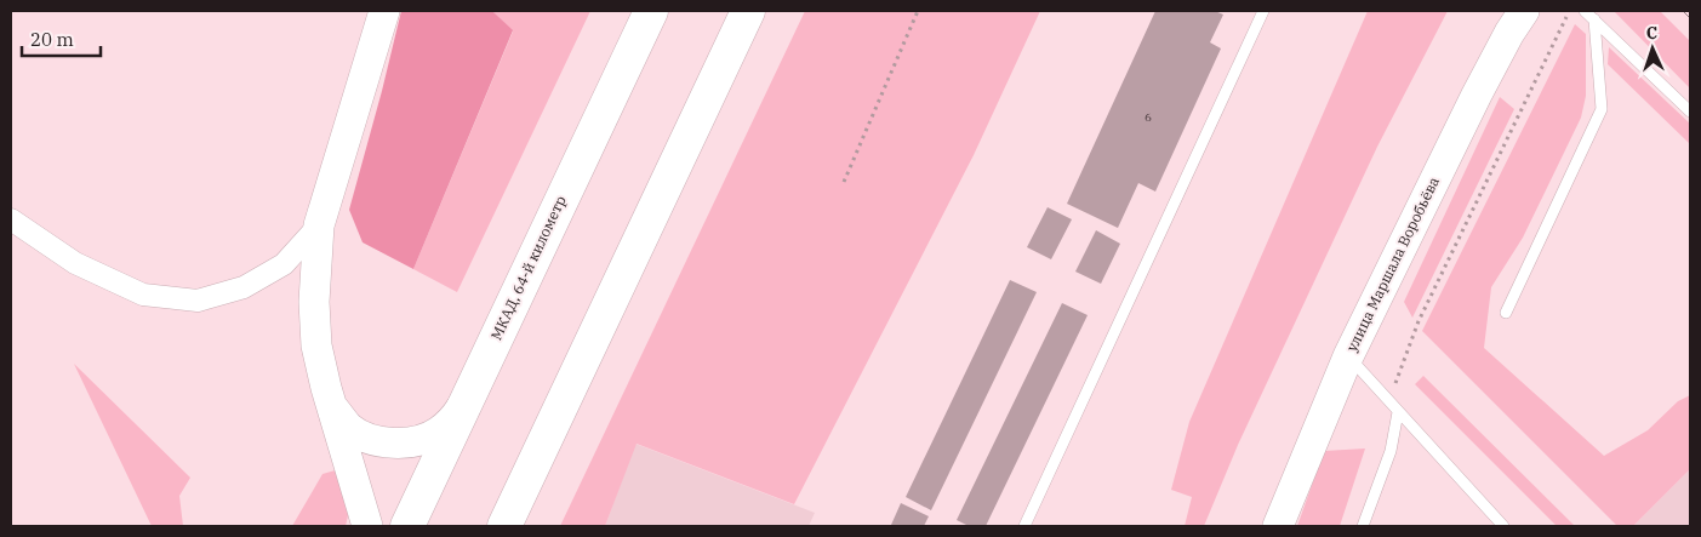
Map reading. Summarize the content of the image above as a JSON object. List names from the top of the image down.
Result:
{
  "streets": {
    "highway": ["МКАД, 64-й километр"],
    "street": ["улица Маршала Воробьёва"]
  },
  "house_numbers": ["6"],
  "scale_bar": "20 m",
  "north": "top"
}
